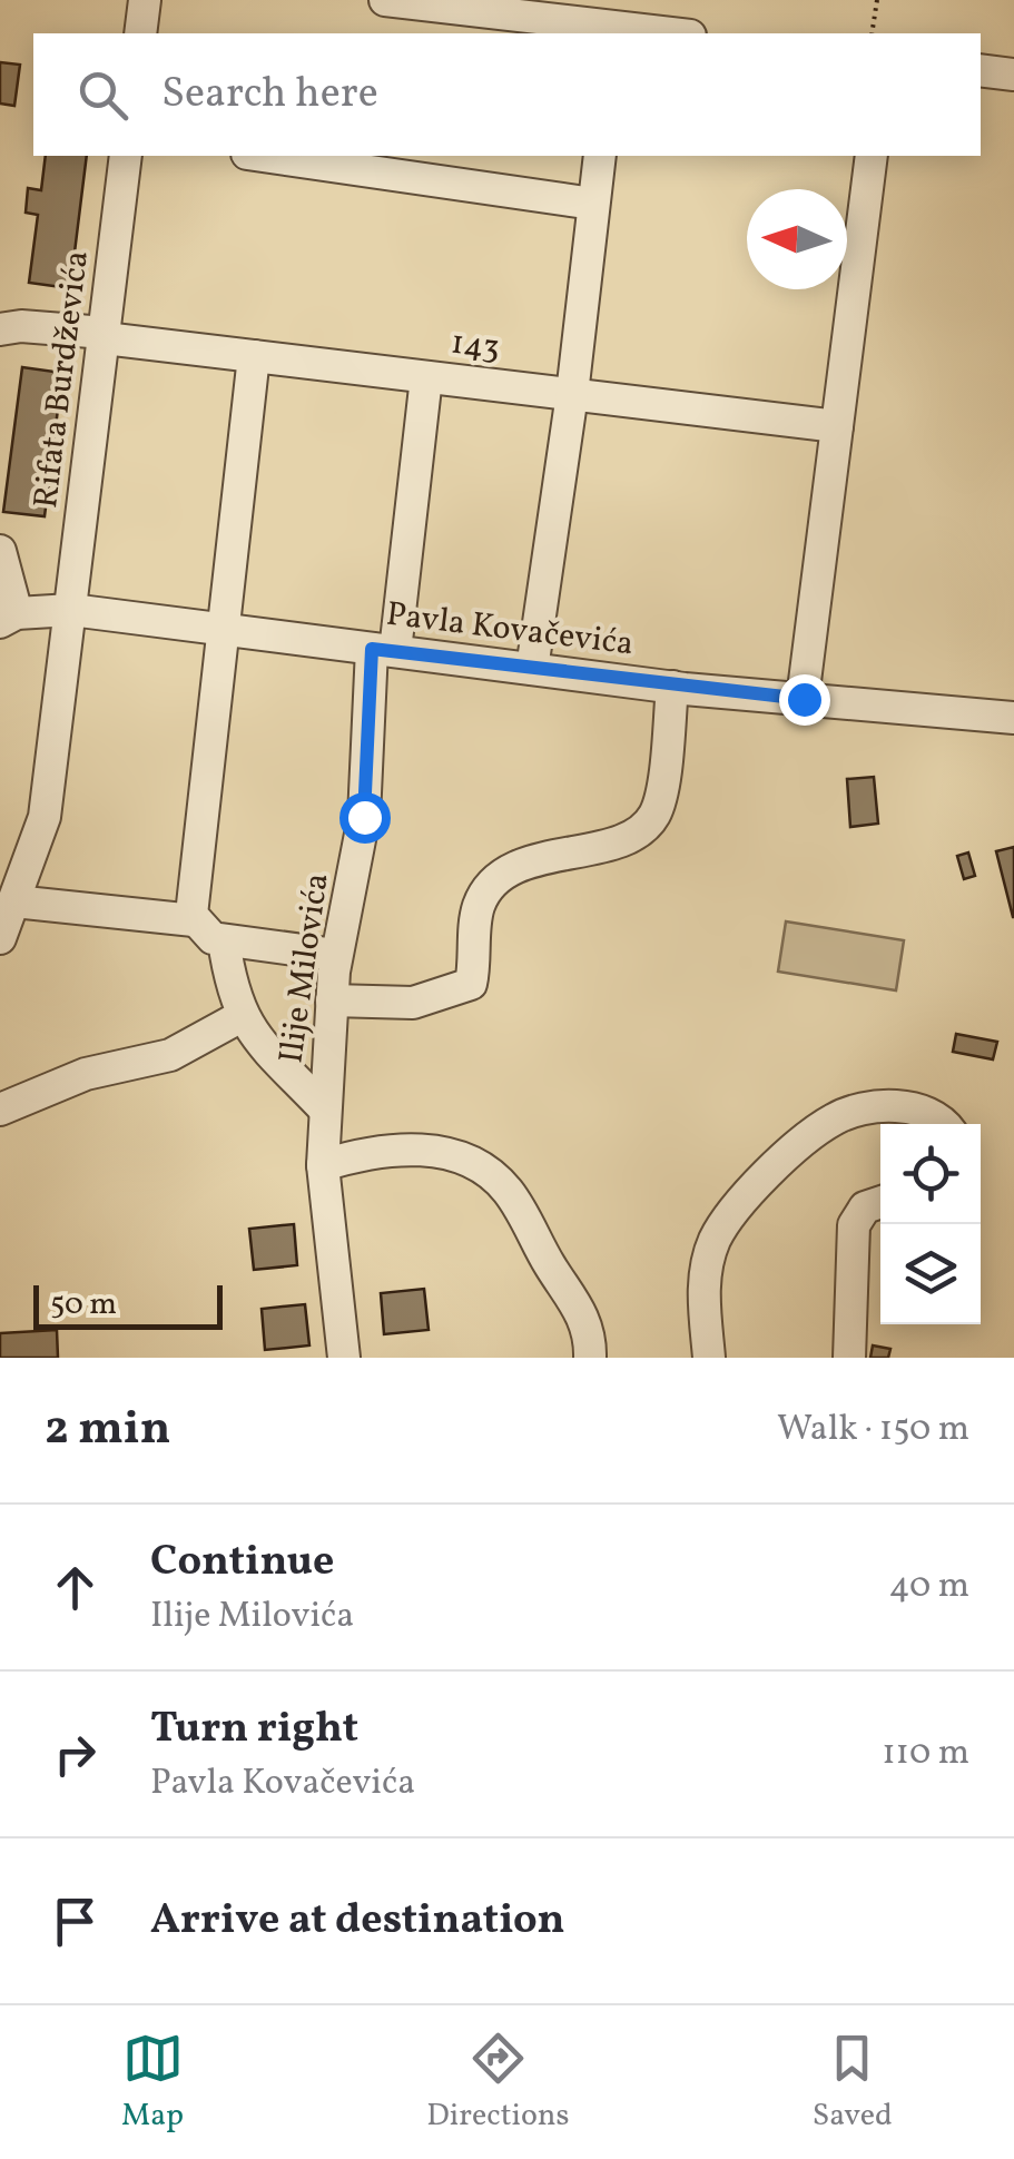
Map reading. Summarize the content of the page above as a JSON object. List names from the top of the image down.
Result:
{
  "streets": {
    "street": [
      "143",
      "Rifata Burdževića",
      "Pavla Kovačevića",
      "Ilije Milovića"
    ]
  },
  "crossings": [
    ["143", "Rifata Burdževića"],
    ["143", "Ilije Milovića"],
    ["Rifata Burdževića", "Pavla Kovačevića"],
    ["Pavla Kovačevića", "Ilije Milovića"]
  ],
  "scale_bar": "50 m",
  "north": "left",
  "page": {
    "search": "Search here",
    "scale": "50 m",
    "heading": ["2 min", "Walk · 150 m"],
    "list": [
      ["Continue", "Ilije Milovića", "40 m"],
      ["Turn right", "Pavla Kovačevića", "110 m"],
      "Arrive at destination"
    ],
    "nav": ["Map", "Directions", "Saved"]
  }
}
